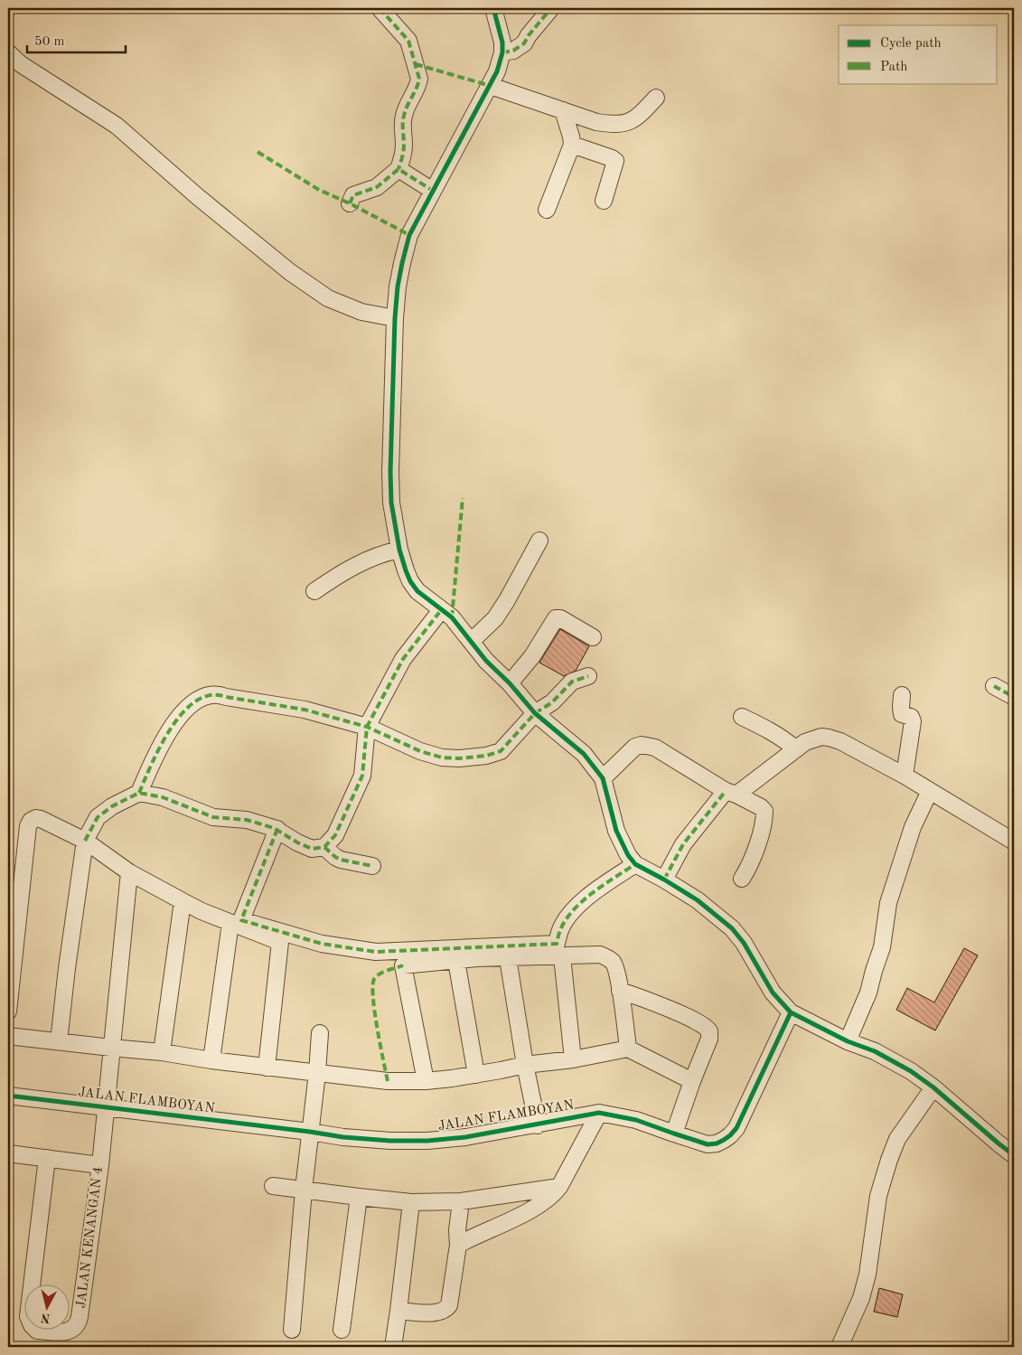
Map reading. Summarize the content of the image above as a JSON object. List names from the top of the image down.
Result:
{
  "streets": {
    "street": ["JALAN FLAMBOYAN", "JALAN KENANGAN 4"]
  },
  "crossings": [
    ["JALAN FLAMBOYAN", "JALAN KENANGAN 4"]
  ],
  "legend": ["Cycle path", "Path"],
  "scale_bar": "50 m",
  "north": "bottom"
}
